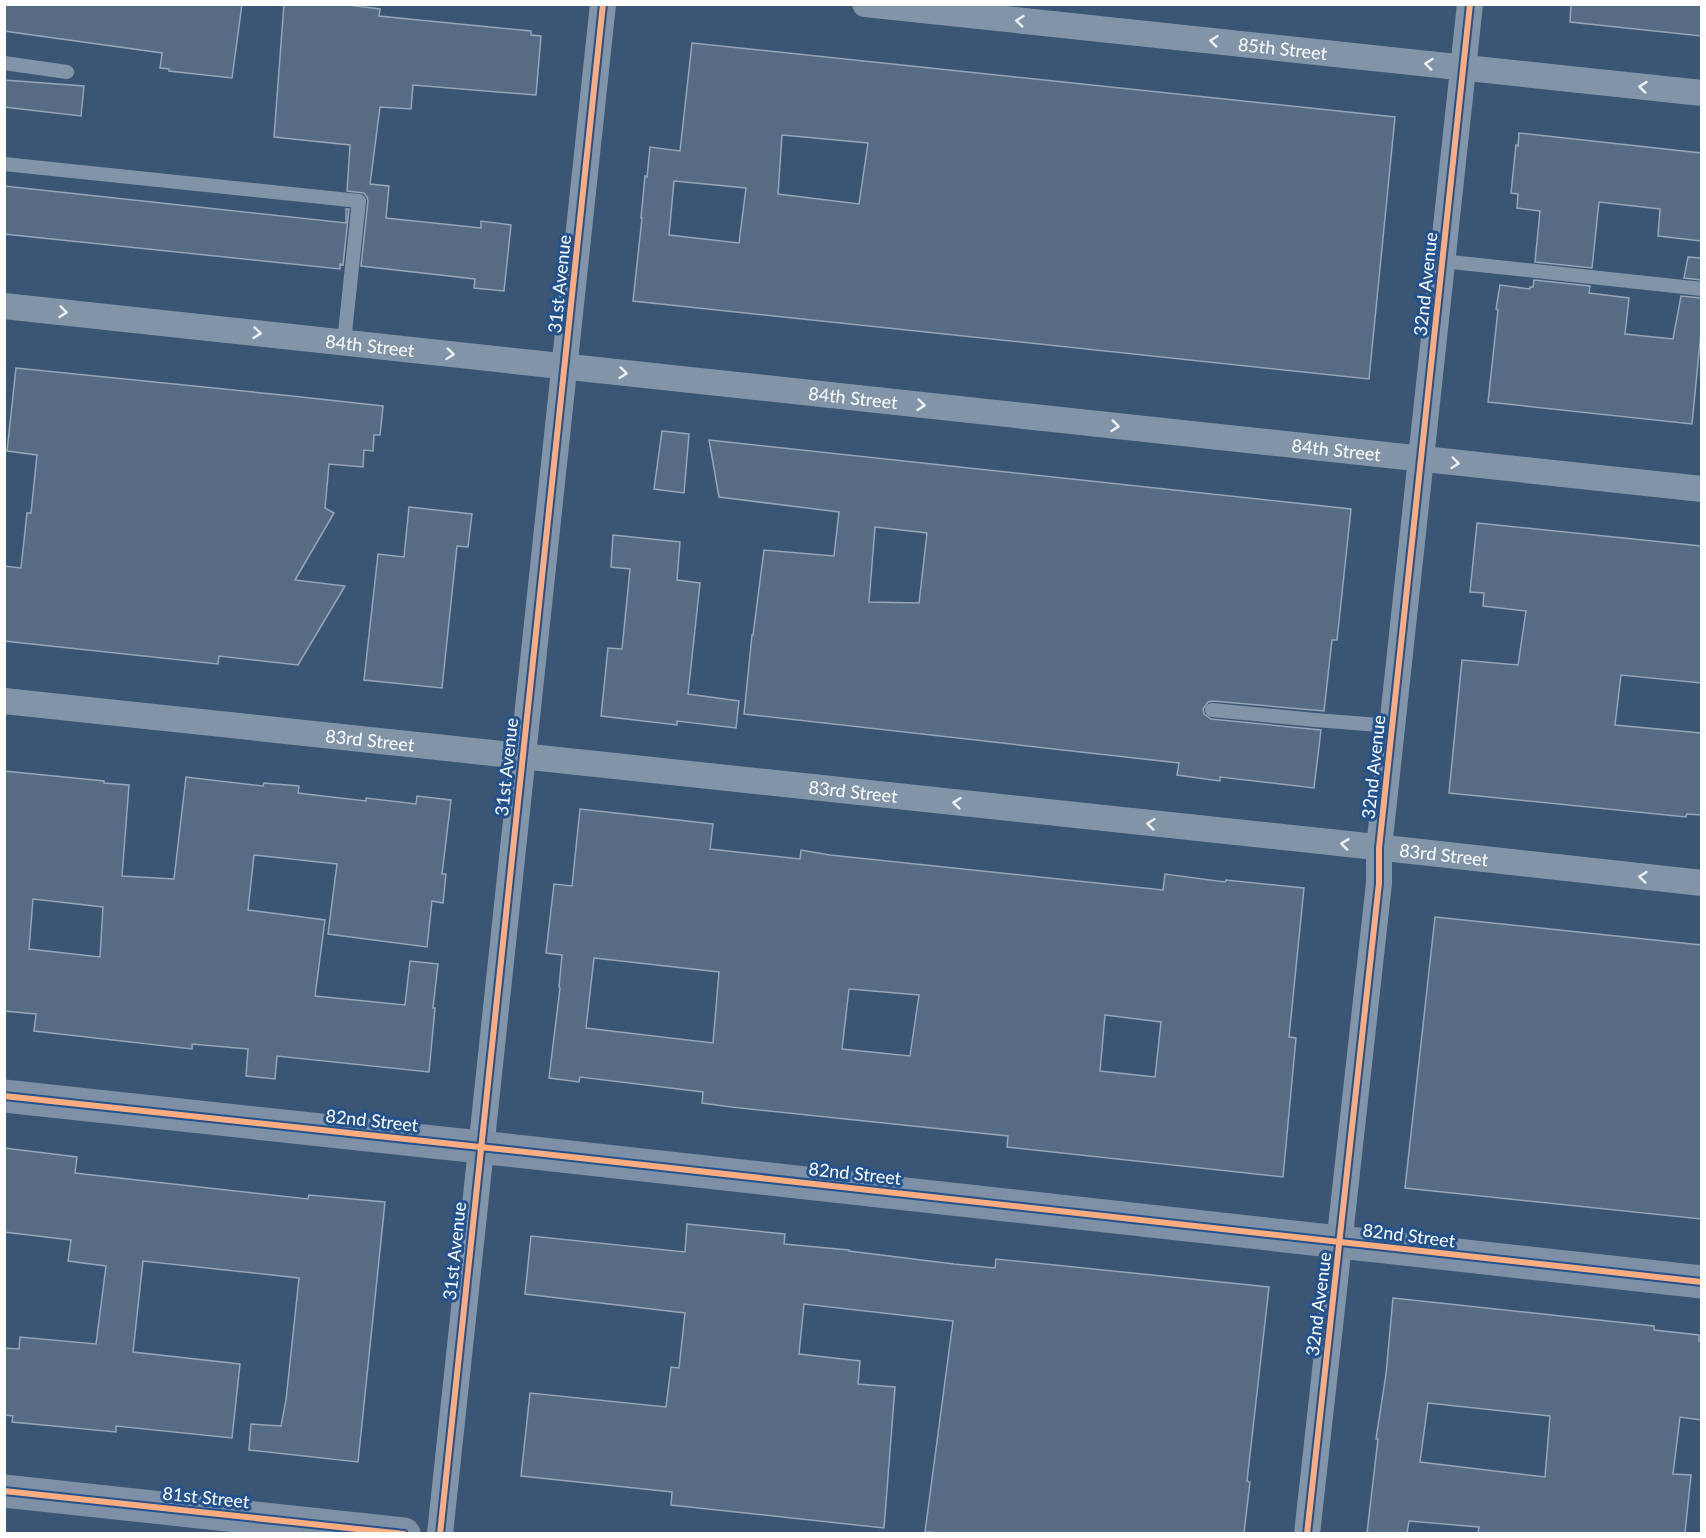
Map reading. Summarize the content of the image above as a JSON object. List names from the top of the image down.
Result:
{
  "streets": {
    "street": [
      "85th Street",
      "31st Avenue",
      "32nd Avenue",
      "84th Street",
      "83rd Street",
      "82nd Street",
      "81st Street"
    ]
  },
  "crossings": [
    ["85th Street", "32nd Avenue"],
    ["31st Avenue", "84th Street"],
    ["31st Avenue", "83rd Street"],
    ["31st Avenue", "82nd Street"],
    ["32nd Avenue", "84th Street"],
    ["32nd Avenue", "83rd Street"],
    ["32nd Avenue", "82nd Street"]
  ],
  "one_way": ["85th Street", "84th Street", "83rd Street"]
}
